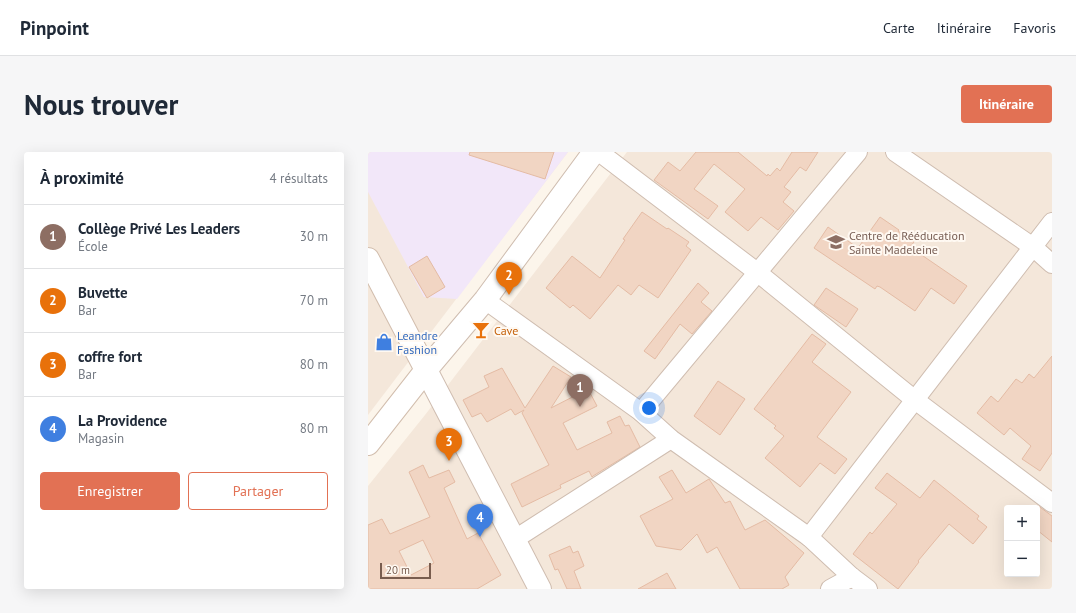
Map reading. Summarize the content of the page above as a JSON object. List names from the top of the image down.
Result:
{
  "places": {
    "school or university": ["Centre de Rééducation Sainte Madeleine"],
    "bar": ["Cave"],
    "shop": ["Leandre Fashion"]
  },
  "scale_bar": "20 m",
  "page": {
    "header": "Pinpoint",
    "nav": ["Carte", "Itinéraire", "Favoris"],
    "buttons": [
      "Itinéraire",
      ["Enregistrer", "Partager"]
    ],
    "title": "Nous trouver",
    "heading": ["À proximité", "4 résultats"],
    "list": [
      {
        "mark": "1",
        "name": "Collège Privé Les Leaders",
        "note": "École",
        "value": "30 m"
      },
      {
        "mark": "2",
        "name": "Buvette",
        "note": "Bar",
        "value": "70 m"
      },
      {
        "mark": "3",
        "name": "coffre fort",
        "note": "Bar",
        "value": "80 m"
      },
      {
        "mark": "4",
        "name": "La Providence",
        "note": "Magasin",
        "value": "80 m"
      }
    ],
    "pins": [
      "2",
      "1",
      "3",
      "4"
    ],
    "map_buttons": ["+", "−"],
    "scale": "20 m"
  }
}
